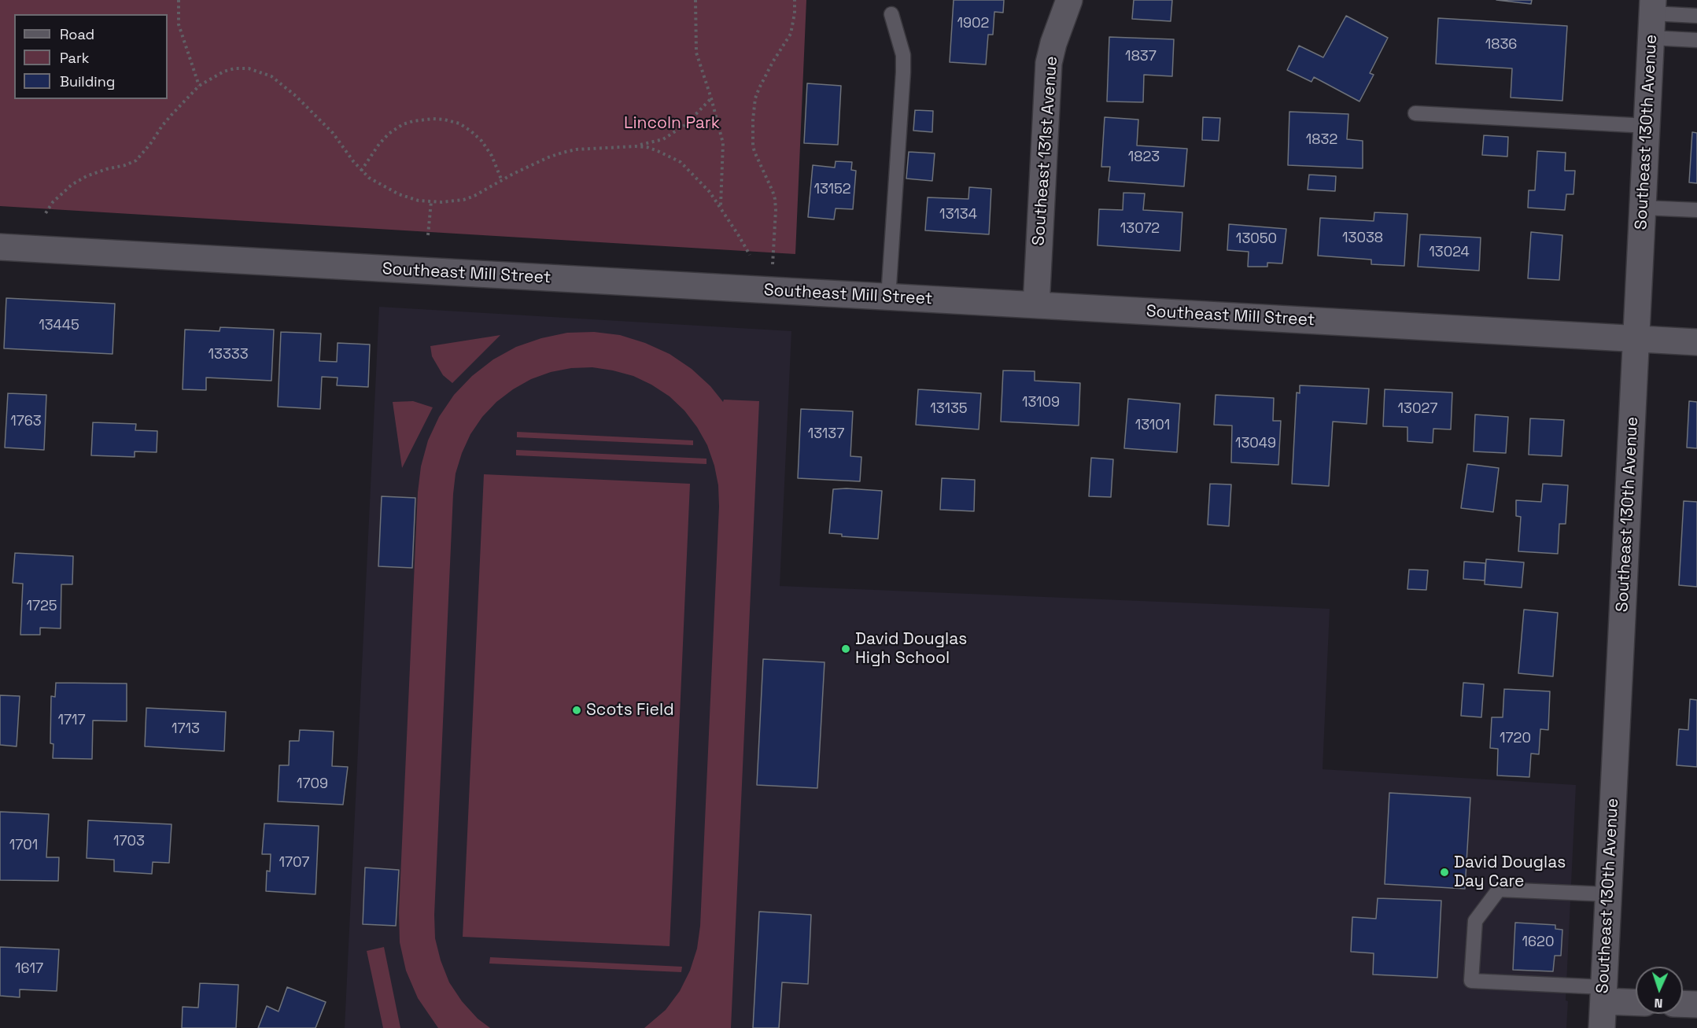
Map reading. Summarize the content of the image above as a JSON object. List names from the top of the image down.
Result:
{
  "streets": {
    "street": ["Southeast 130th Avenue", "Southeast 131st Avenue", "Southeast Mill Street"]
  },
  "crossings": [
    ["Southeast 130th Avenue", "Southeast Mill Street"],
    ["Southeast 131st Avenue", "Southeast Mill Street"]
  ],
  "parks": ["Lincoln Park"],
  "places": ["David Douglas High School", "Scots Field", "David Douglas Day Care"],
  "house_numbers": [
    "1902",
    "1836",
    "1837",
    "1832",
    "1823",
    "13152",
    "13134",
    "13072",
    "13038",
    "13050",
    "13024",
    "13445",
    "13333",
    "13109",
    "13135",
    "13027",
    "1763",
    "13101",
    "13137",
    "13049",
    "1725",
    "1717",
    "1713",
    "1720",
    "1709",
    "1703",
    "1701",
    "1707",
    "1620",
    "1617"
  ],
  "legend": ["Road", "Park", "Building"],
  "north": "bottom"
}
